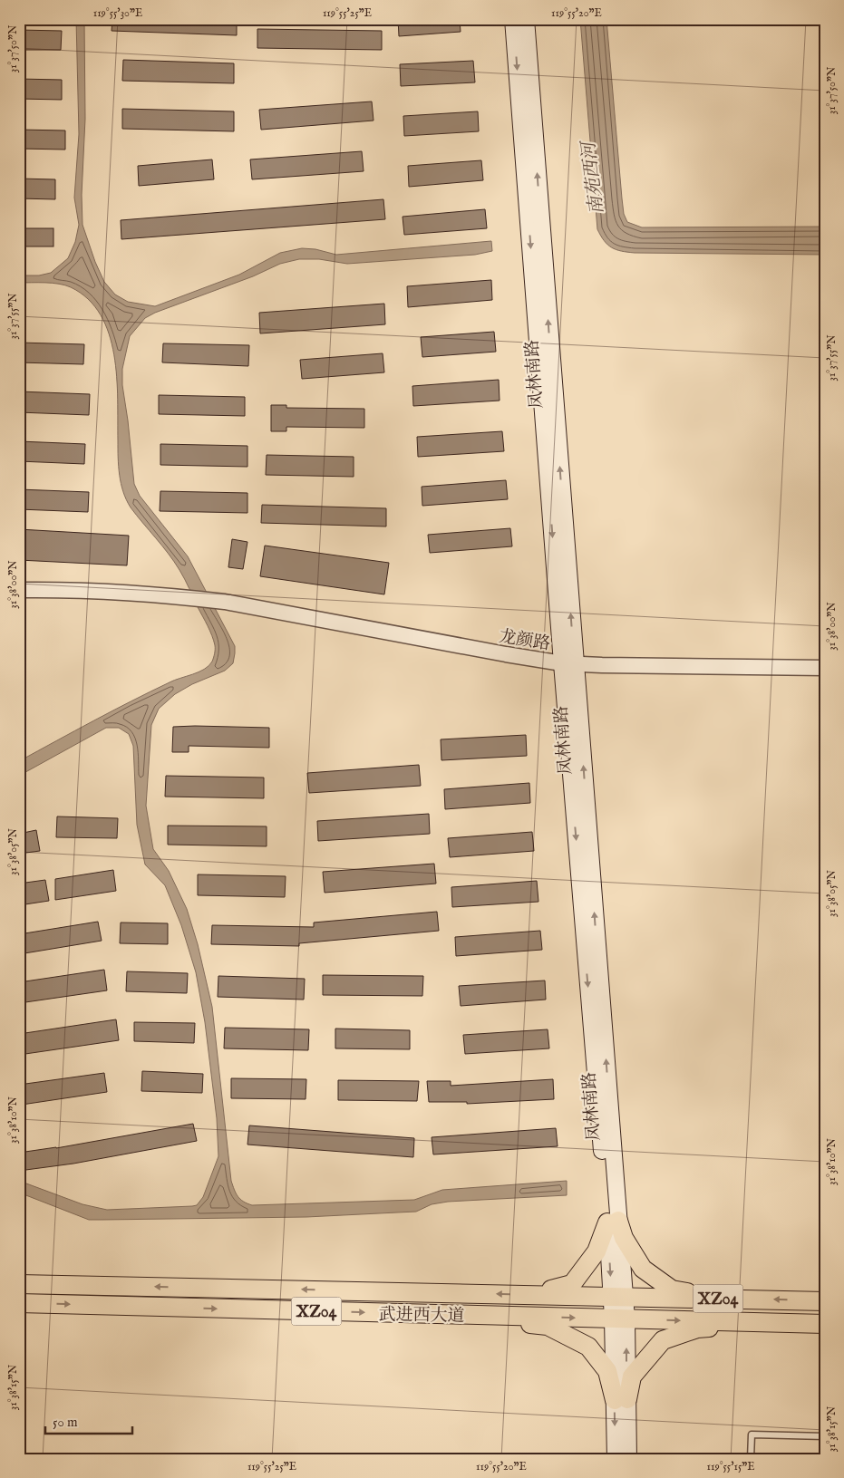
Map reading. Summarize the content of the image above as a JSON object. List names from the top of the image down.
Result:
{
  "streets": {
    "main road": ["凤林南路", "XZ04", "武进西大道"],
    "street": ["龙颜路"]
  },
  "crossings": [
    ["凤林南路", "龙颜路"],
    ["凤林南路", "武进西大道"]
  ],
  "water": ["南苑西河"],
  "scale_bar": "50 m",
  "coordinates": [
    "119°55'30\"E",
    "119°55'25\"E",
    "119°55'20\"E",
    "31°37'50\"N",
    "31°37'55\"N",
    "31°38'00\"N",
    "31°38'05\"N",
    "31°38'10\"N",
    "31°38'15\"N",
    "119°55'15\"E"
  ]
}
